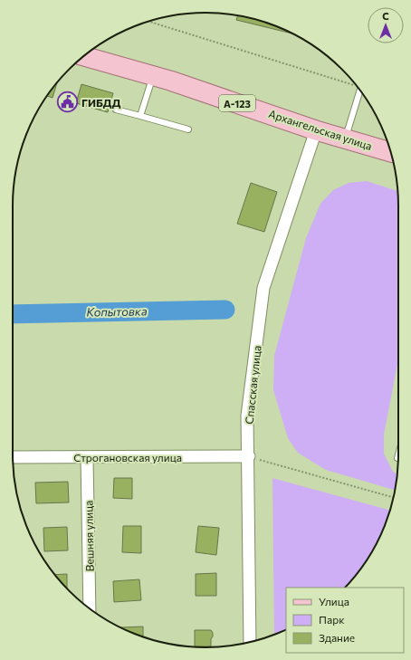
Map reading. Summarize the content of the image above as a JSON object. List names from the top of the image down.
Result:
{
  "streets": {
    "main road": ["А-123", "Архангельская улица"],
    "street": ["Спасская улица", "Строгановская улица", "Вешняя улица"]
  },
  "crossings": [
    ["Архангельская улица", "Спасская улица"],
    ["Спасская улица", "Строгановская улица"],
    ["Строгановская улица", "Вешняя улица"]
  ],
  "water": ["Копытовка"],
  "places": {
    "public building": ["ГИБДД"]
  },
  "legend": ["Улица", "Парк", "Здание"],
  "north": "top"
}
